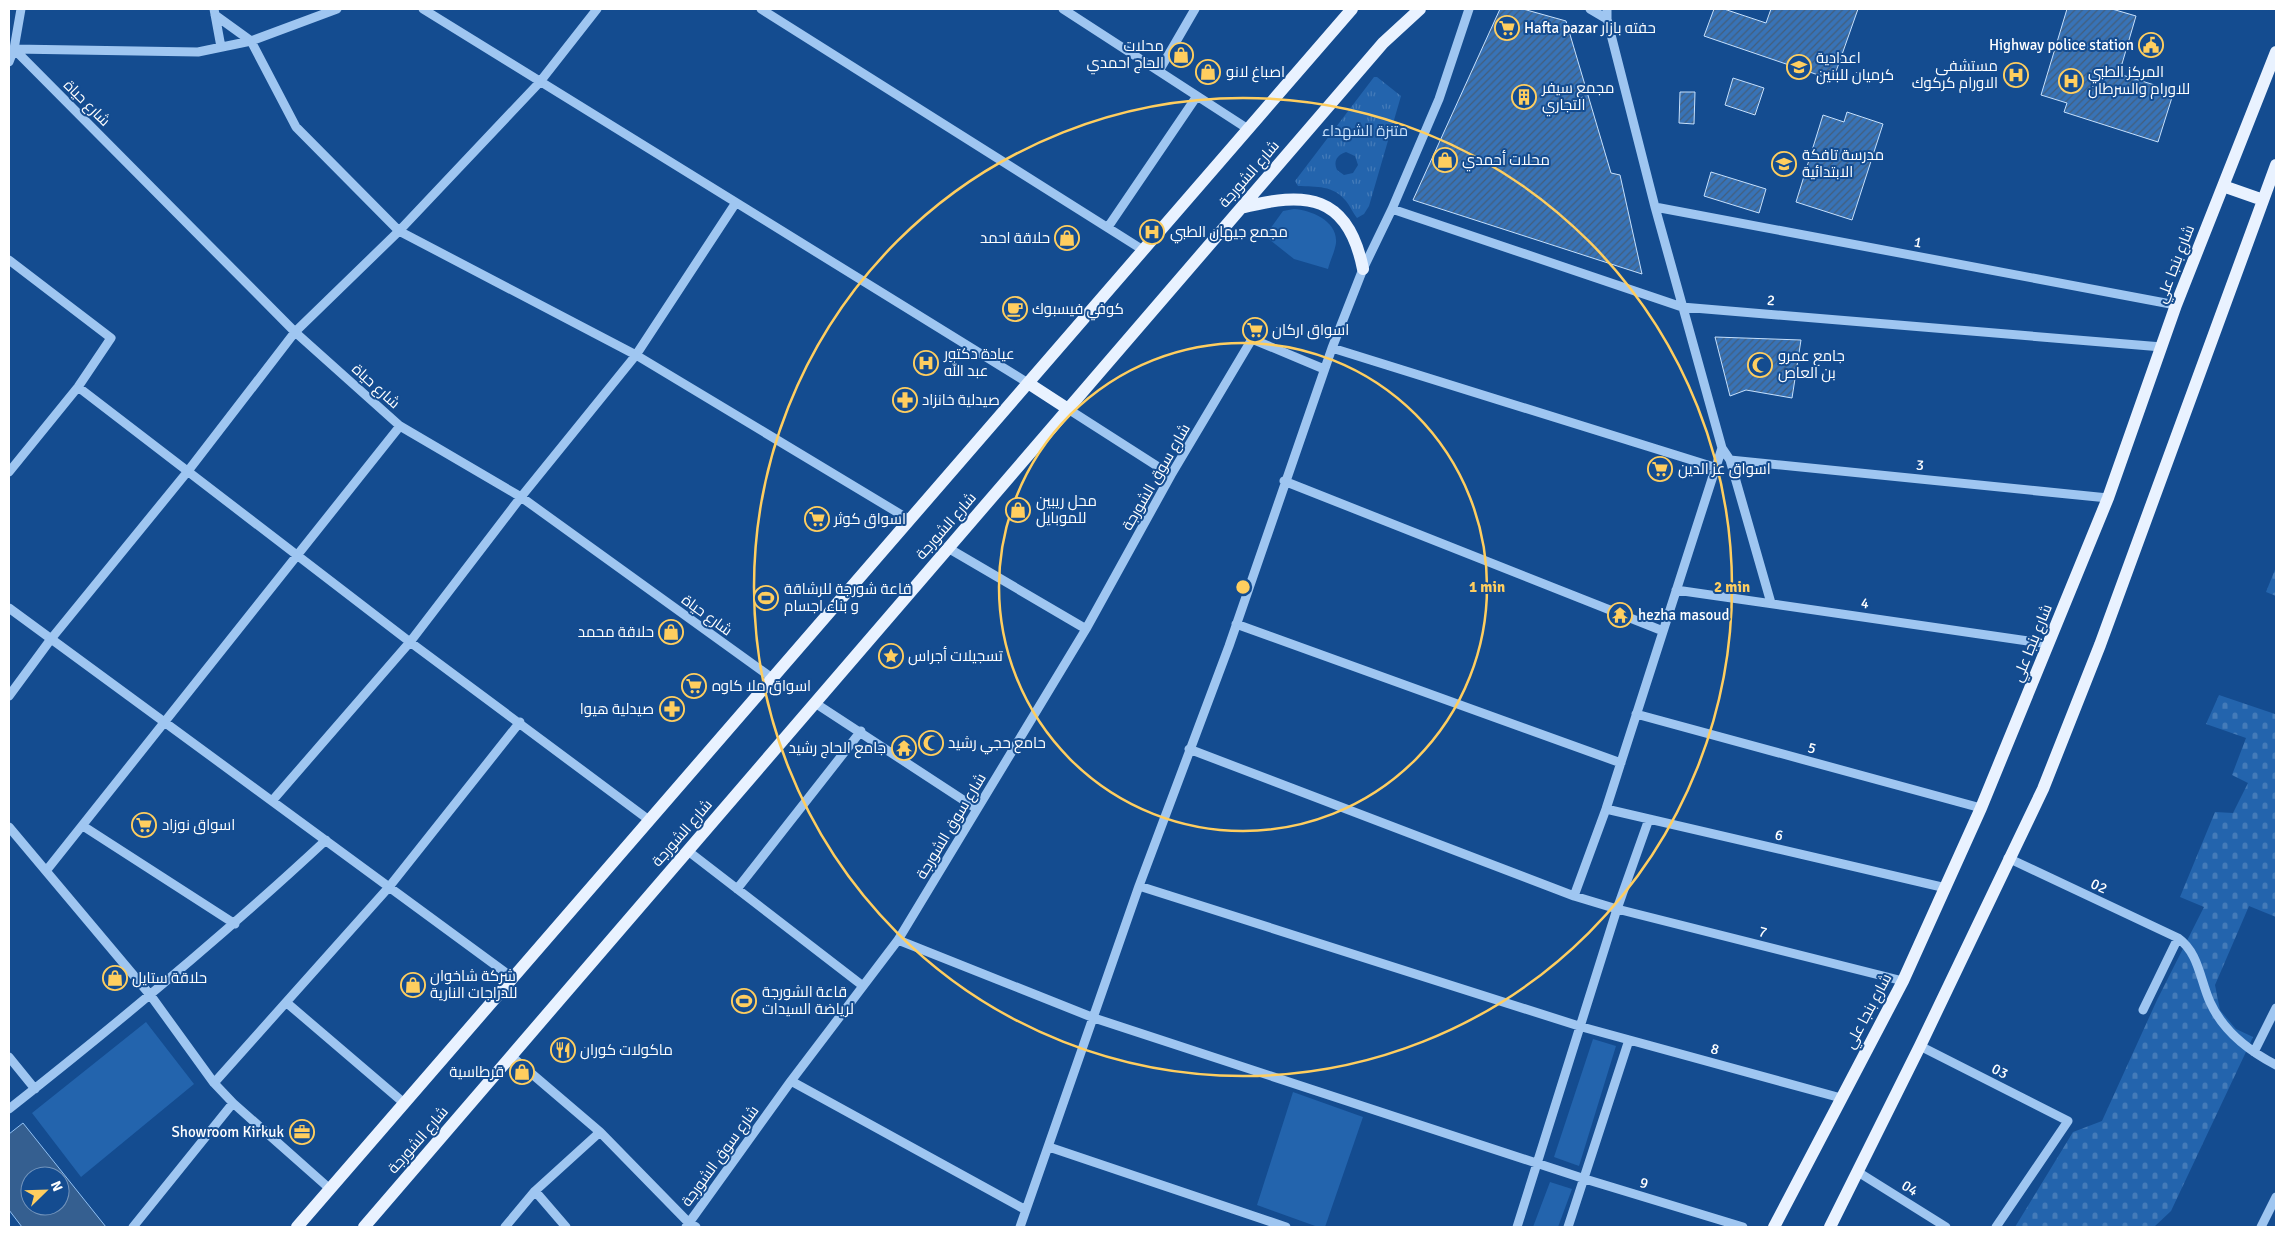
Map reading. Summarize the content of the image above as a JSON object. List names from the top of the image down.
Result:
{
  "streets": {
    "main road": ["شارع الشورجة", "شارع بنجا علي"],
    "street": [
      "شارع حياة",
      "1",
      "2",
      "3",
      "شارع سوق الشورجة",
      "4",
      "5",
      "6",
      "02",
      "7",
      "8",
      "03",
      "9",
      "04"
    ]
  },
  "crossings": [
    ["1", "شارع بنجا علي"],
    ["شارع بنجا علي", "2"],
    ["شارع بنجا علي", "3"],
    ["شارع بنجا علي", "4"],
    ["شارع بنجا علي", "5"],
    ["شارع بنجا علي", "6"],
    ["شارع بنجا علي", "7"],
    ["شارع بنجا علي", "8"],
    ["شارع سوق الشورجة", "9"]
  ],
  "parks": ["متنزة الشهداء"],
  "places": {
    "supermarket": [
      "Hafta pazar حفته بازار",
      "اسواق اركان",
      "اسواق عز الدين",
      "اسواق كوثر",
      "اسواق ملا كاوه",
      "اسواق نوزاد"
    ],
    "public building": ["Highway police station"],
    "shop": [
      "محلات الحاج احمدي",
      "اصباغ لانو",
      "محلات أحمدي",
      "حلاقة احمد",
      "محل ريبين للموبايل",
      "حلاقة محمد",
      "حلاقة ستايل",
      "شركة شاخوان للدراجات النارية",
      "قرطاسية"
    ],
    "school or university": ["اعدادية كرميان للبنين", "مدرسة تافكة الابتدائية"],
    "hospital": [
      "مستشفى الاورام كركوك",
      "المركز الطبي للاورام والسرطان",
      "مجمع جيهان الطبي",
      "عيادة دكتور عبد الله"
    ],
    "building": ["مجمع سيفر التجاري"],
    "cafe": ["كوفي فيسبوك"],
    "mosque": ["جامع عمرو بن العاص", "حامع حجي رشيد"],
    "pharmacy": ["صيدلية خانزاد", "صيدلية هيوا"],
    "sports": ["قاعة شورجة للرشاقة و بناء اجسام", "قاعة الشورجة لرياضة السيدات"],
    "temple": ["hezha masoud", "جامع الحاج رشيد"],
    "place": ["تسجيلات أجراس"],
    "restaurant": ["ماكولات كوران"],
    "office": ["Showroom Kirkuk"]
  },
  "north": "top right",
  "rings": ["1 min", "2 min"]
}
